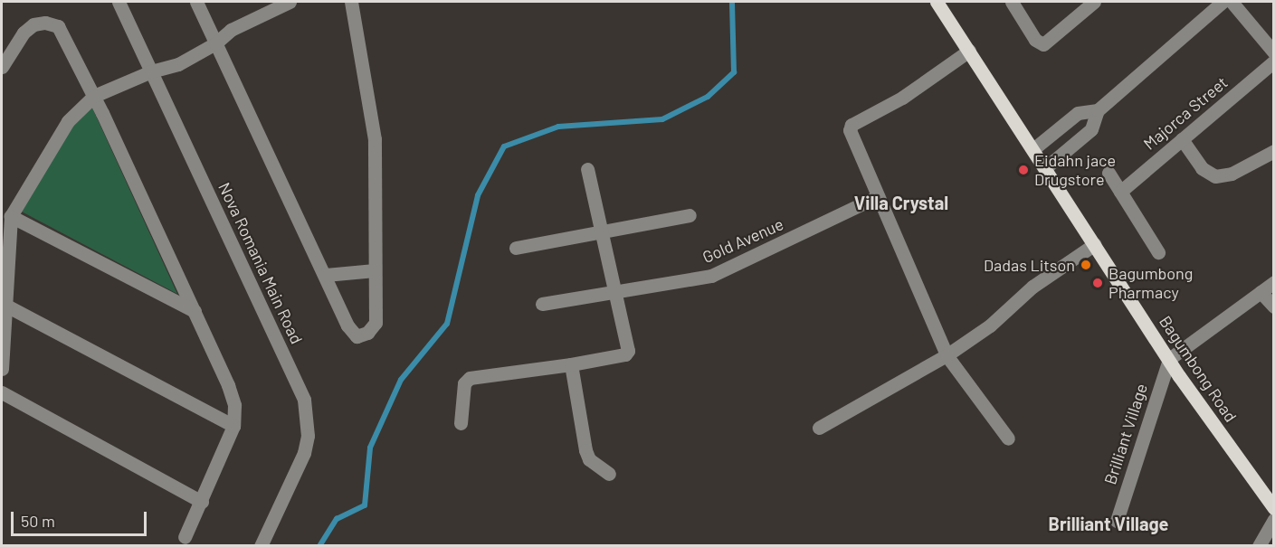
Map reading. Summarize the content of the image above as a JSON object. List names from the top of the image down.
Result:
{
  "streets": {
    "main road": ["Bagumbong Road"],
    "street": [
      "Majorca Street",
      "Gold Avenue",
      "Nova Romania Main Road",
      "Brilliant Village"
    ]
  },
  "crossings": [
    ["Bagumbong Road", "Brilliant Village"]
  ],
  "districts": ["Villa Crystal", "Brilliant Village"],
  "places": ["Eidahn jace Drugstore", "Dadas Litson", "Bagumbong Pharmacy"],
  "scale_bar": "50 m"
}
